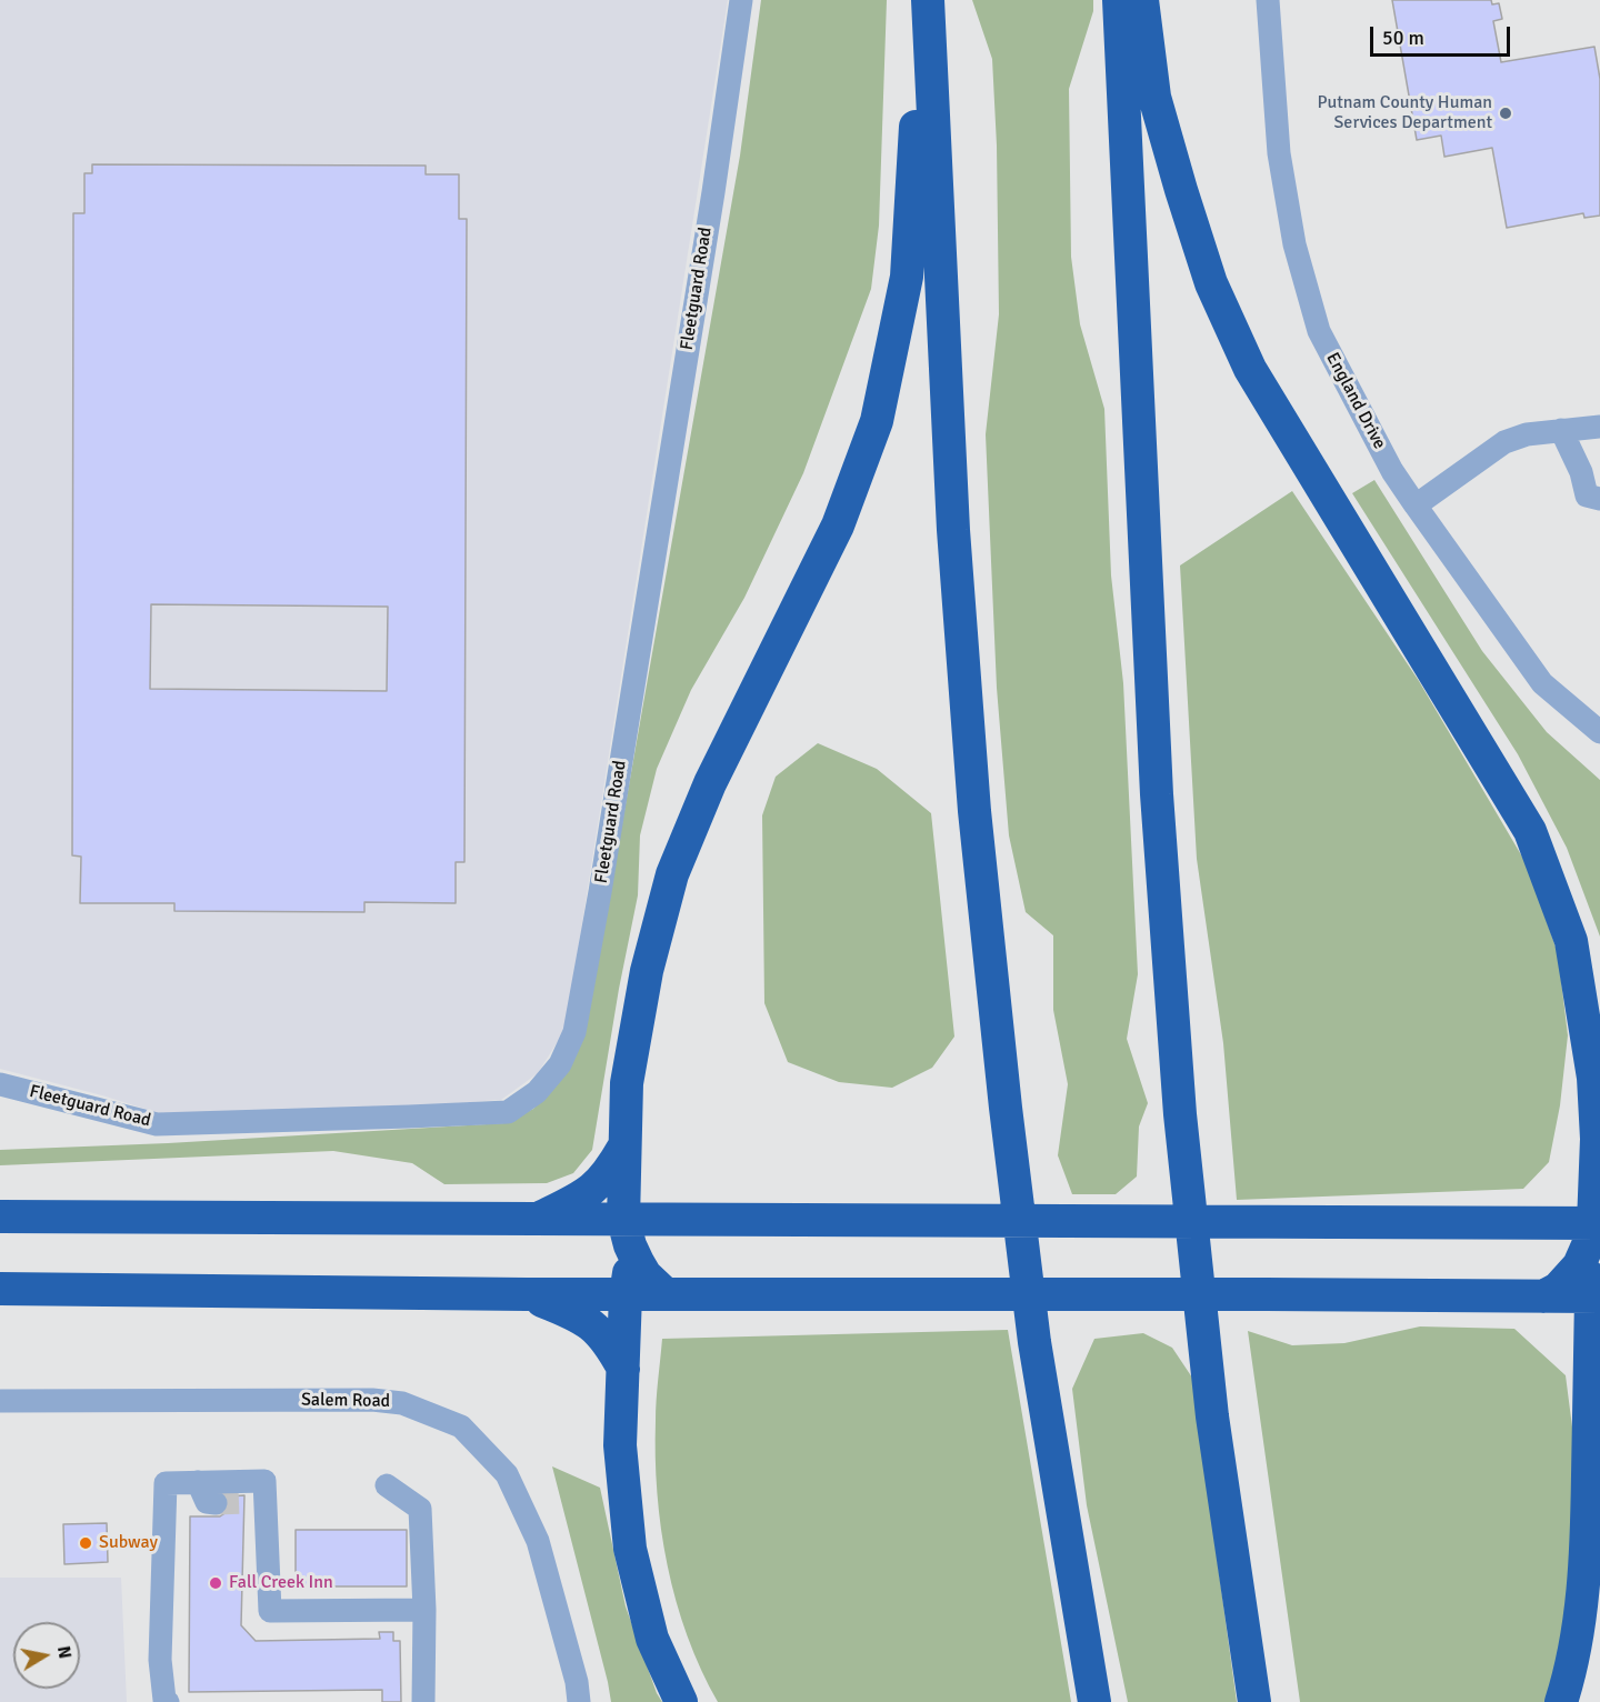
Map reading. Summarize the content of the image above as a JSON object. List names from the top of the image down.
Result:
{
  "streets": {
    "street": ["Fleetguard Road", "England Drive", "Salem Road"]
  },
  "places": ["Putnam County Human Services Department", "Subway", "Fall Creek Inn"],
  "scale_bar": "50 m",
  "north": "right"
}
